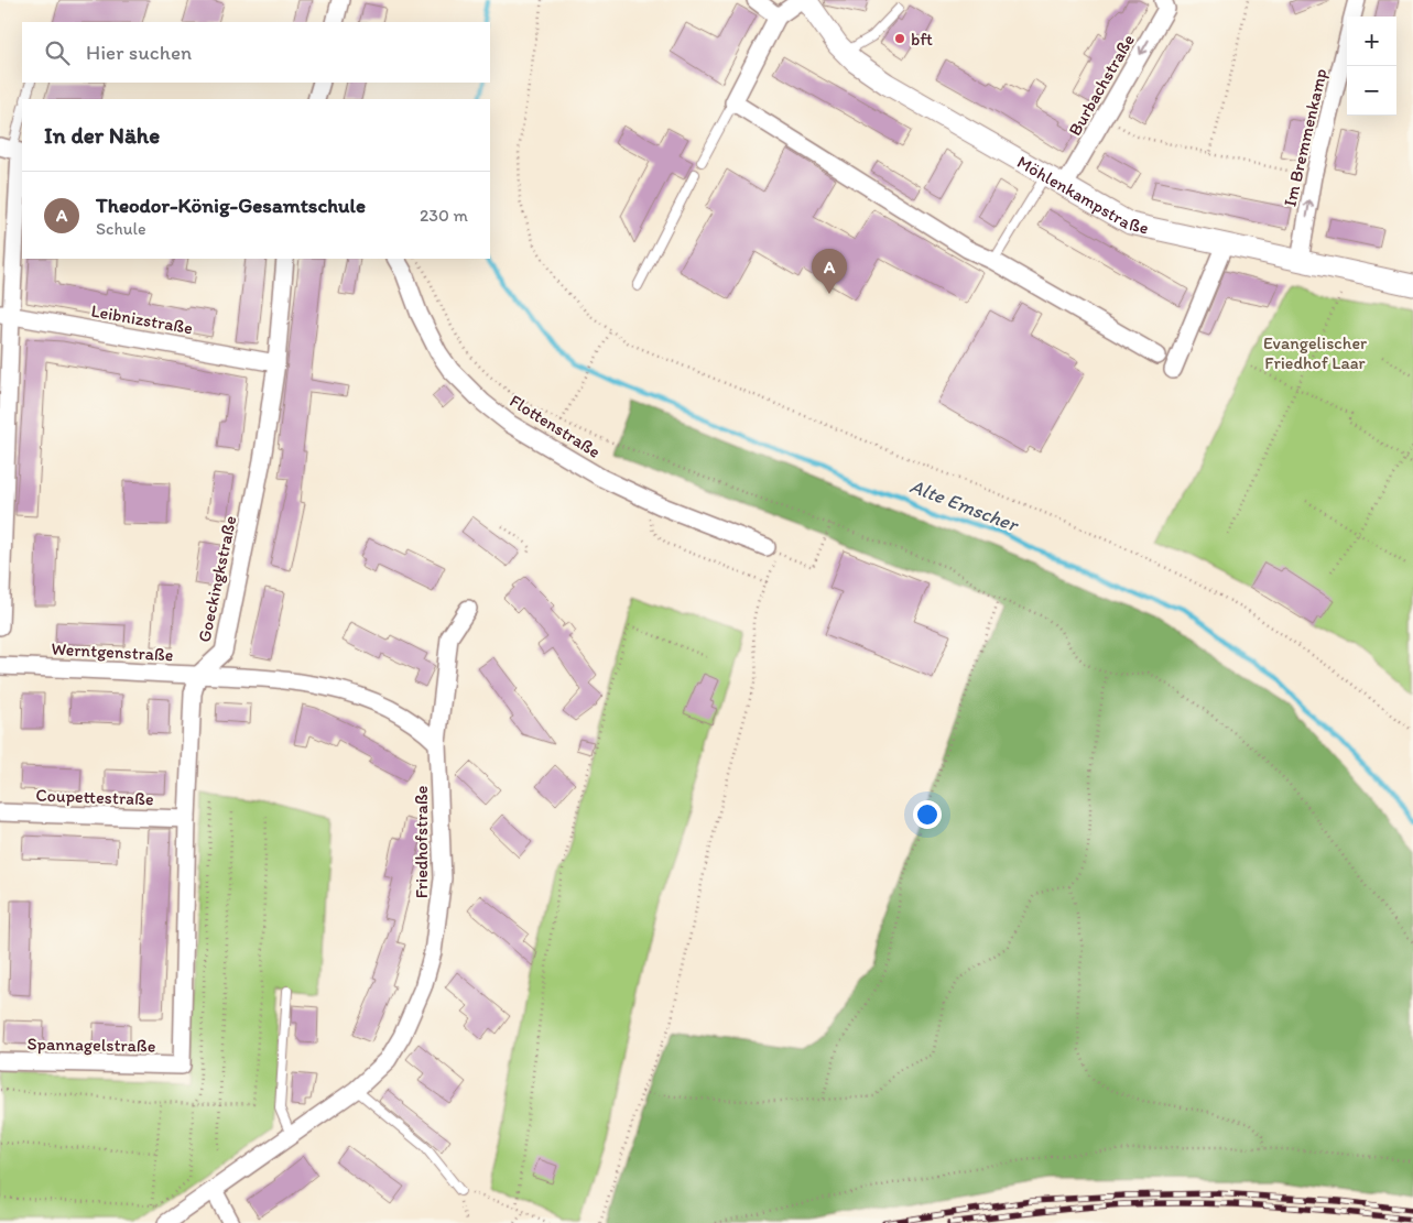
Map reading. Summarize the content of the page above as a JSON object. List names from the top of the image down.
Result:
{
  "streets": {
    "street": [
      "Burbachstraße",
      "Im Bremmenkamp",
      "Möhlenkampstraße",
      "Leibnizstraße",
      "Flottenstraße",
      "Goeckingkstraße",
      "Werntgenstraße",
      "Coupettestraße",
      "Friedhofstraße",
      "Spannagelstraße"
    ]
  },
  "crossings": [
    ["Burbachstraße", "Möhlenkampstraße"],
    ["Im Bremmenkamp", "Möhlenkampstraße"],
    ["Leibnizstraße", "Goeckingkstraße"],
    ["Goeckingkstraße", "Werntgenstraße"],
    ["Werntgenstraße", "Friedhofstraße"],
    ["Coupettestraße", "Spannagelstraße"]
  ],
  "one_way": ["Burbachstraße", "Im Bremmenkamp"],
  "water": ["Alte Emscher"],
  "parks": ["Evangelischer Friedhof Laar"],
  "places": ["bft"],
  "page": {
    "map_buttons": ["+", "−"],
    "search": "Hier suchen",
    "heading": "In der Nähe",
    "list": [
      {
        "mark": "A",
        "name": "Theodor-König-Gesamtschule",
        "note": "Schule",
        "value": "230 m"
      }
    ],
    "pins": "A"
  }
}
